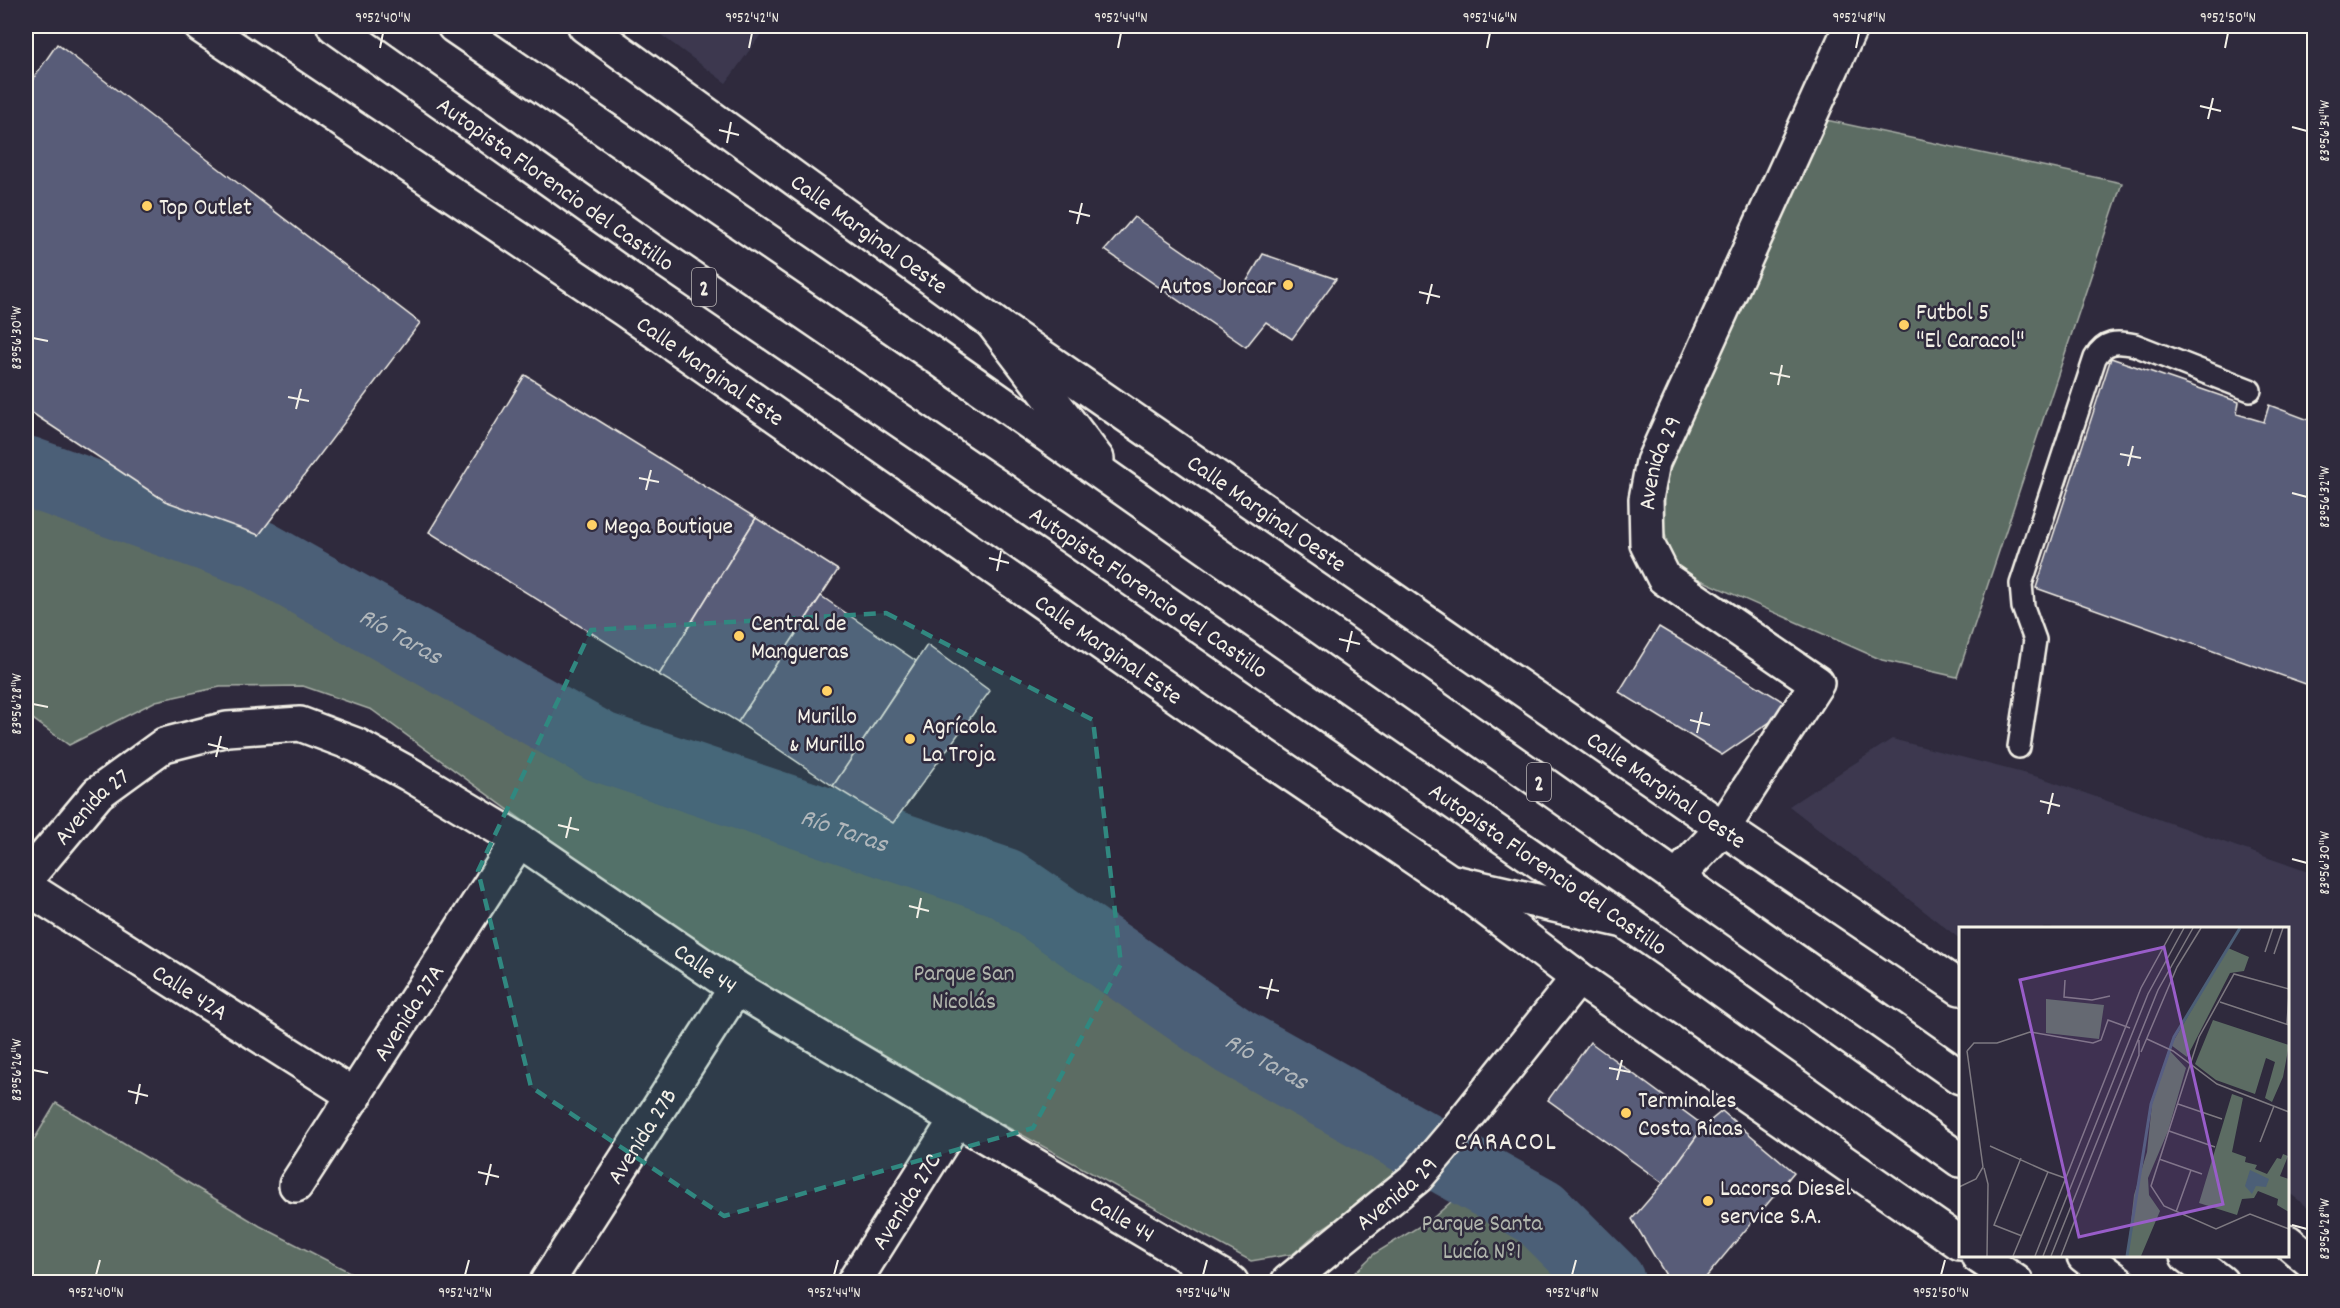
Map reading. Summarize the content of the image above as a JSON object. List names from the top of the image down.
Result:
{
  "streets": {
    "main road": [
      "Autopista Florencio del Castillo",
      "Calle Marginal Oeste",
      "2",
      "Calle Marginal Este",
      "Avenida 29",
      "Avenida 27",
      "Calle 44",
      "Calle 42A",
      "Avenida 27A",
      "Avenida 27B",
      "Avenida 27C"
    ]
  },
  "crossings": [
    ["Autopista Florencio del Castillo", "Calle Marginal Este"],
    ["Calle Marginal Oeste", "Avenida 29"],
    ["Avenida 27", "Calle 44"],
    ["Calle 44", "Avenida 27A"],
    ["Calle 44", "Avenida 27B"],
    ["Calle 44", "Avenida 27C"],
    ["Calle 42A", "Avenida 27A"]
  ],
  "districts": ["CARACOL"],
  "water": ["Río Taras"],
  "parks": ["Parque San Nicolás", "Parque Santa Lucía Nº1"],
  "places": [
    "Top Outlet",
    "Autos Jorcar",
    "Futbol 5 \"El Caracol\"",
    "Mega Boutique",
    "Central de Mangueras",
    "Murillo & Murillo",
    "Agrícola La Troja",
    "Terminales Costa Ricas",
    "Lacorsa Diesel service S.A."
  ],
  "coordinates": [
    "9°52'40\"N",
    "9°52'42\"N",
    "9°52'44\"N",
    "9°52'46\"N",
    "9°52'48\"N",
    "9°52'50\"N",
    "83°56'34\"W",
    "83°56'30\"W",
    "83°56'32\"W",
    "83°56'28\"W",
    "83°56'26\"W"
  ]
}
